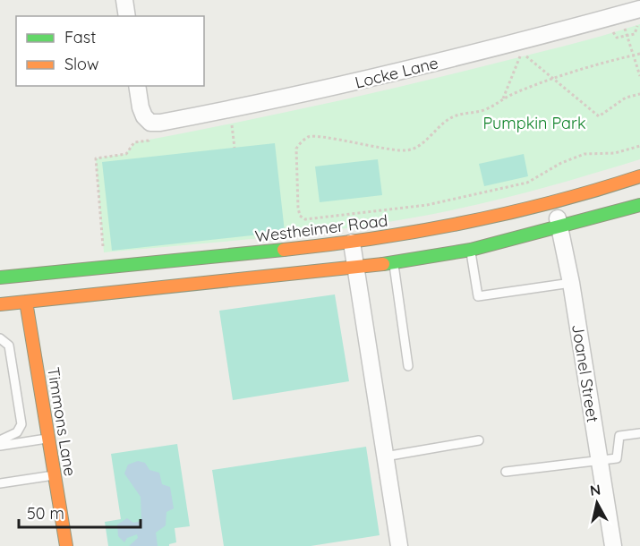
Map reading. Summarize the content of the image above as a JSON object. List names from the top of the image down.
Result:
{
  "streets": {
    "main road": ["Westheimer Road", "Timmons Lane"],
    "street": ["Locke Lane", "Joanel Street"]
  },
  "crossings": [
    ["Westheimer Road", "Joanel Street"]
  ],
  "parks": ["Pumpkin Park"],
  "legend": ["Fast", "Slow"],
  "scale_bar": "50 m",
  "north": "top"
}
